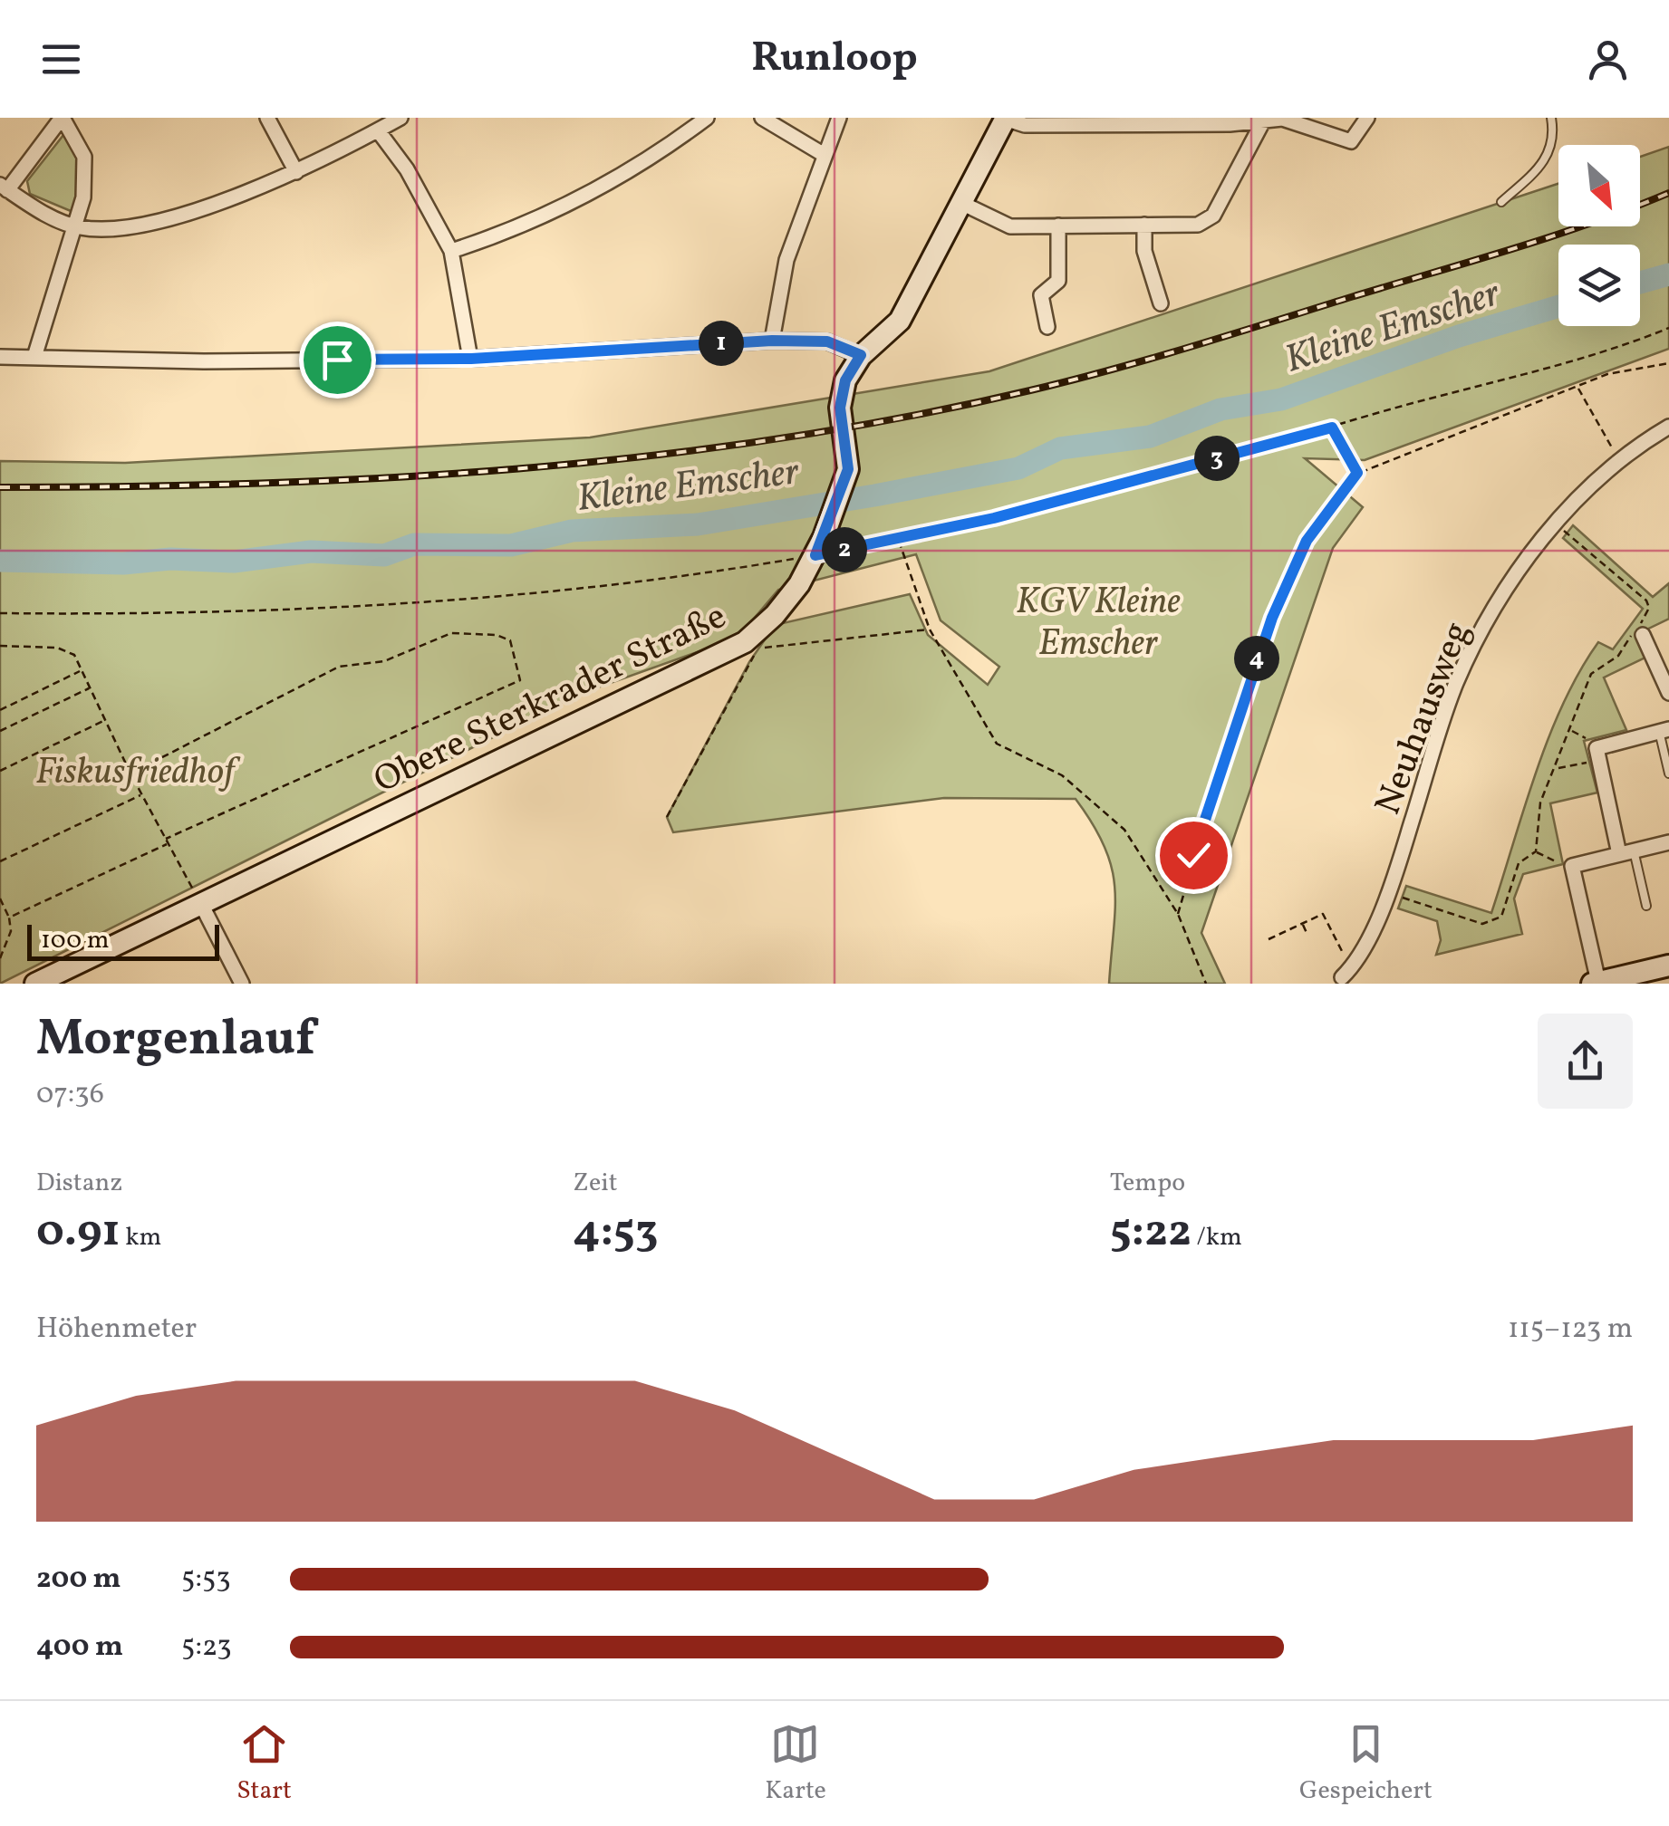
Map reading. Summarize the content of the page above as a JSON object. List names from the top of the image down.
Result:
{
  "streets": {
    "street": ["Obere Sterkrader Straße", "Neuhausweg"]
  },
  "water": ["Kleine Emscher"],
  "parks": ["KGV Kleine Emscher", "Fiskusfriedhof"],
  "scale_bar": "100 m",
  "north": "bottom right",
  "page": {
    "header": "Runloop",
    "pins": [
      "1",
      "3",
      "2",
      "4"
    ],
    "scale": "100 m",
    "heading": ["Morgenlauf", "07:36"],
    "stats": [
      ["Distanz", "0.91 km"],
      ["Zeit", "4:53"],
      ["Tempo", "5:22 /km"]
    ],
    "chart": ["Höhenmeter", "115–123 m"],
    "list": [
      {
        "name": "200 m",
        "note": "5:53"
      },
      {
        "name": "400 m",
        "note": "5:23"
      }
    ],
    "tabs": ["Start", "Karte", "Gespeichert"]
  }
}
